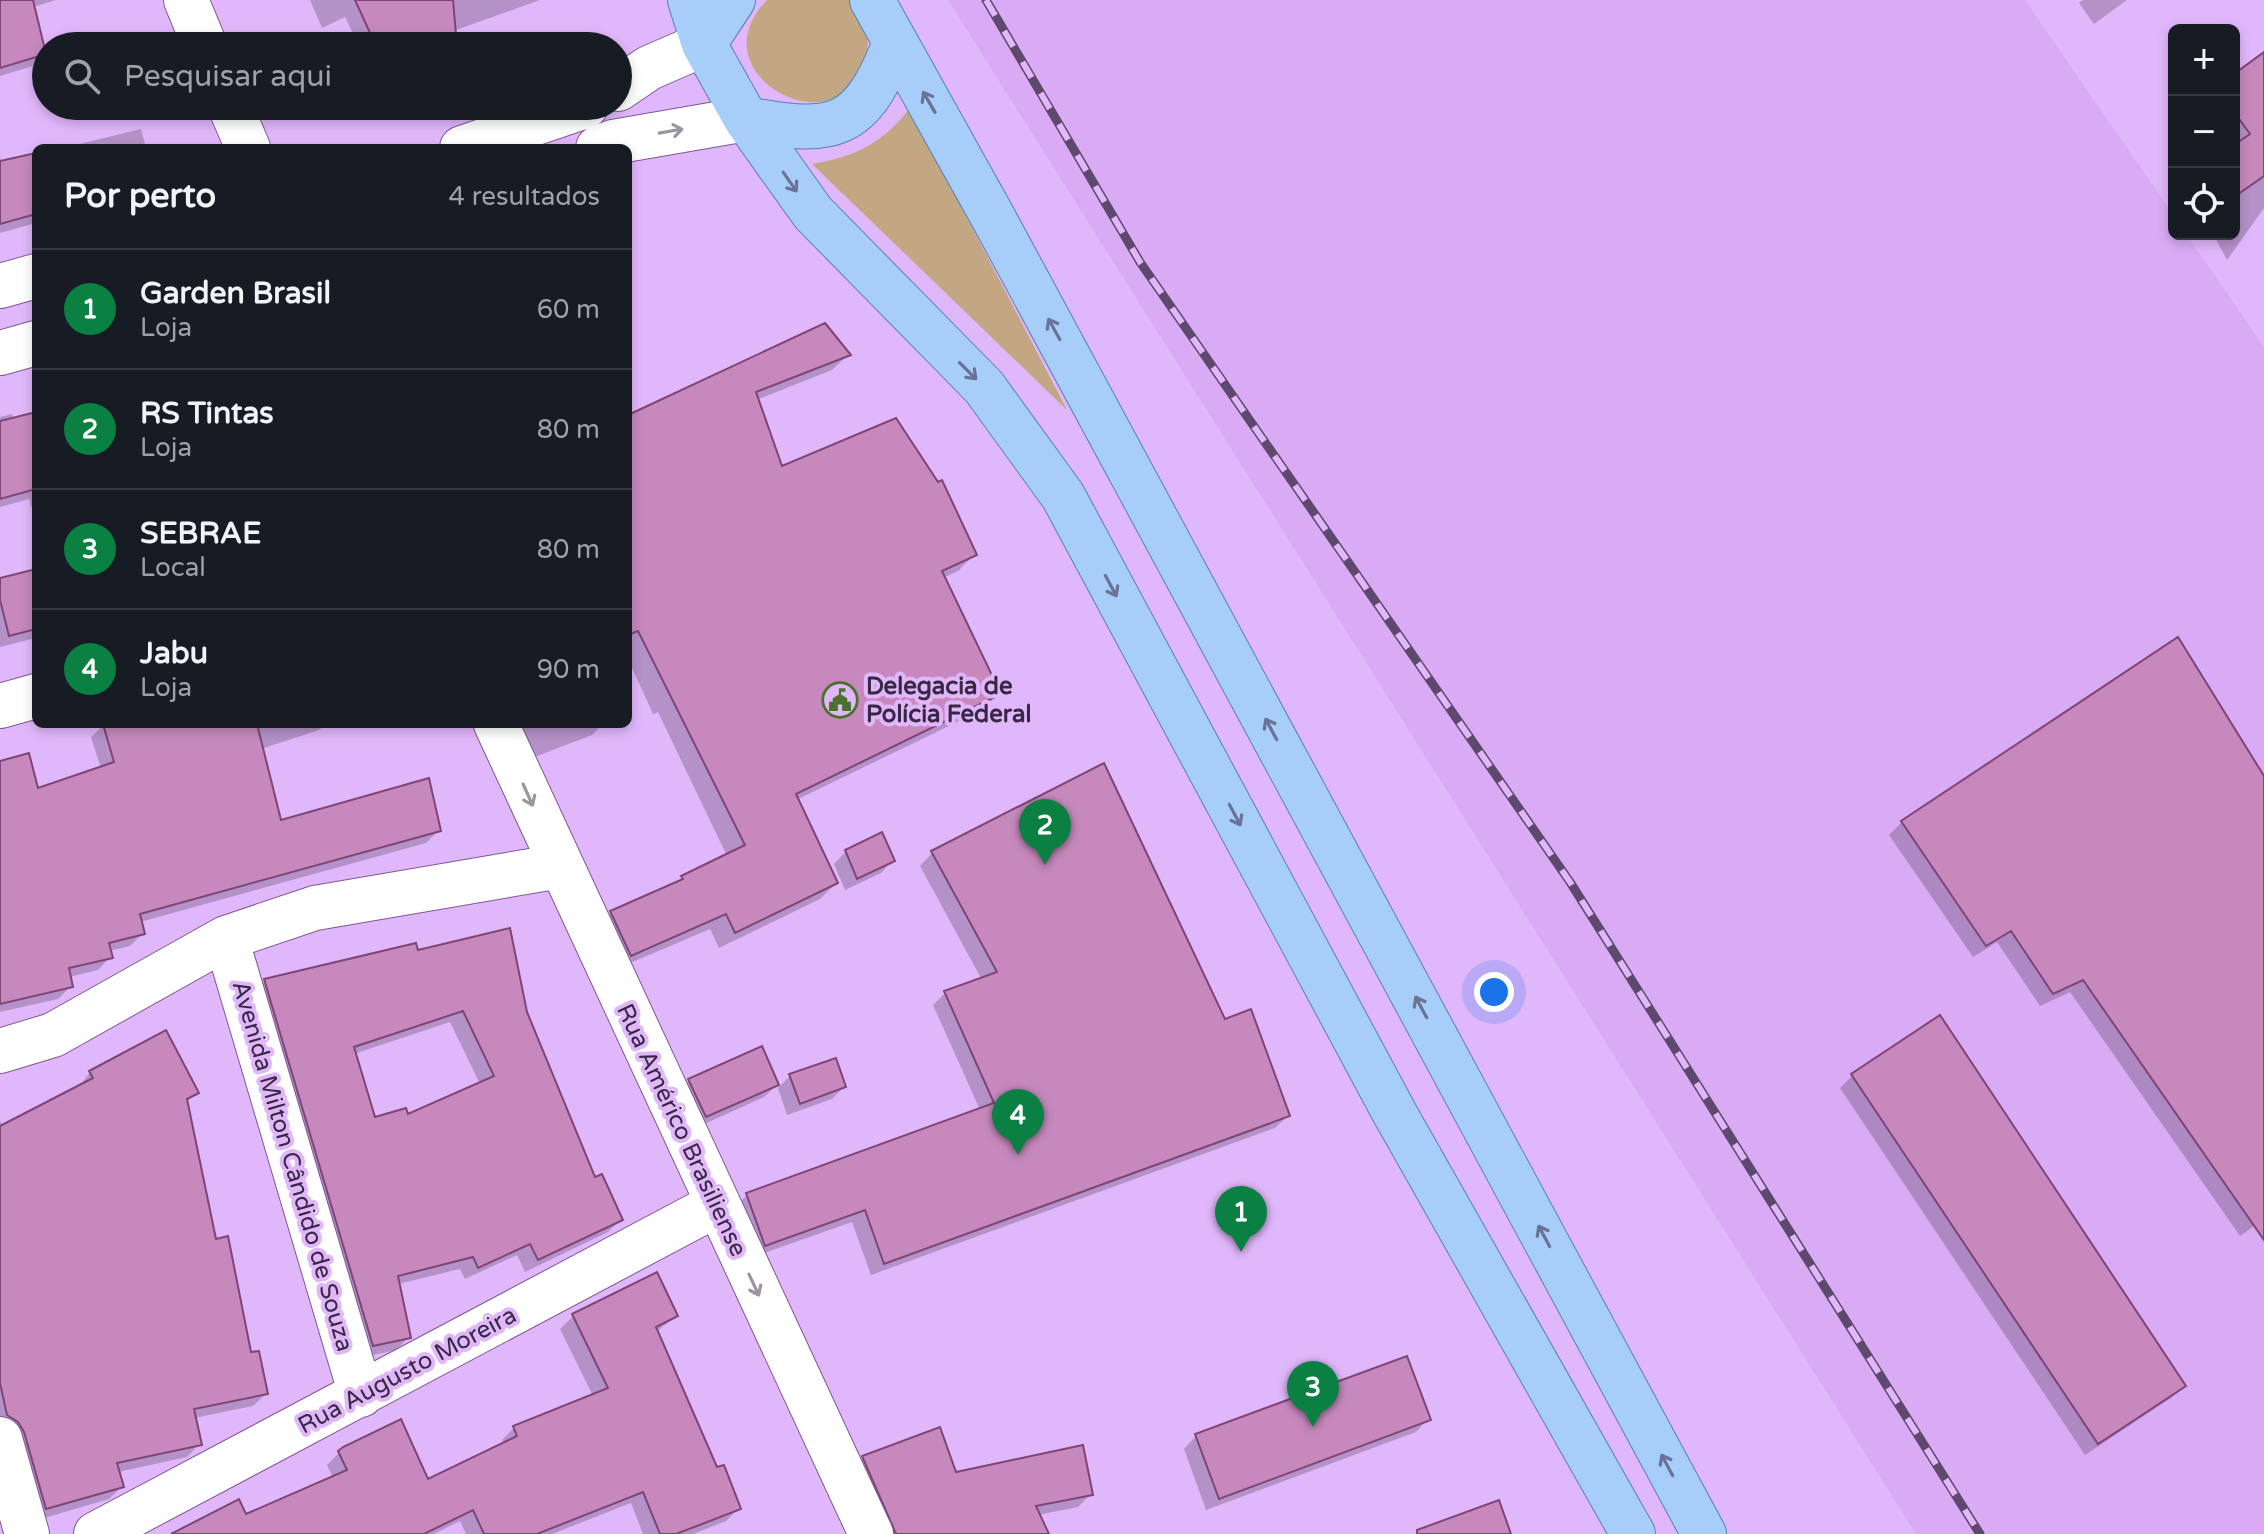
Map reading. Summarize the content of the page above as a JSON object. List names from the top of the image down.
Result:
{
  "streets": {
    "street": ["Rua Américo Brasiliense", "Avenida Milton Cândido de Souza", "Rua Augusto Moreira"]
  },
  "crossings": [
    ["Rua Américo Brasiliense", "Rua Augusto Moreira"],
    ["Avenida Milton Cândido de Souza", "Rua Augusto Moreira"]
  ],
  "one_way": ["Rua Américo Brasiliense"],
  "places": {
    "public building": ["Delegacia de Polícia Federal"]
  },
  "page": {
    "map_buttons": ["+", "−"],
    "search": "Pesquisar aqui",
    "heading": ["Por perto", "4 resultados"],
    "list": [
      {
        "mark": "1",
        "name": "Garden Brasil",
        "note": "Loja",
        "value": "60 m"
      },
      {
        "mark": "2",
        "name": "RS Tintas",
        "note": "Loja",
        "value": "80 m"
      },
      {
        "mark": "3",
        "name": "SEBRAE",
        "note": "Local",
        "value": "80 m"
      },
      {
        "mark": "4",
        "name": "Jabu",
        "note": "Loja",
        "value": "90 m"
      }
    ],
    "pins": [
      "2",
      "4",
      "1",
      "3"
    ]
  }
}
